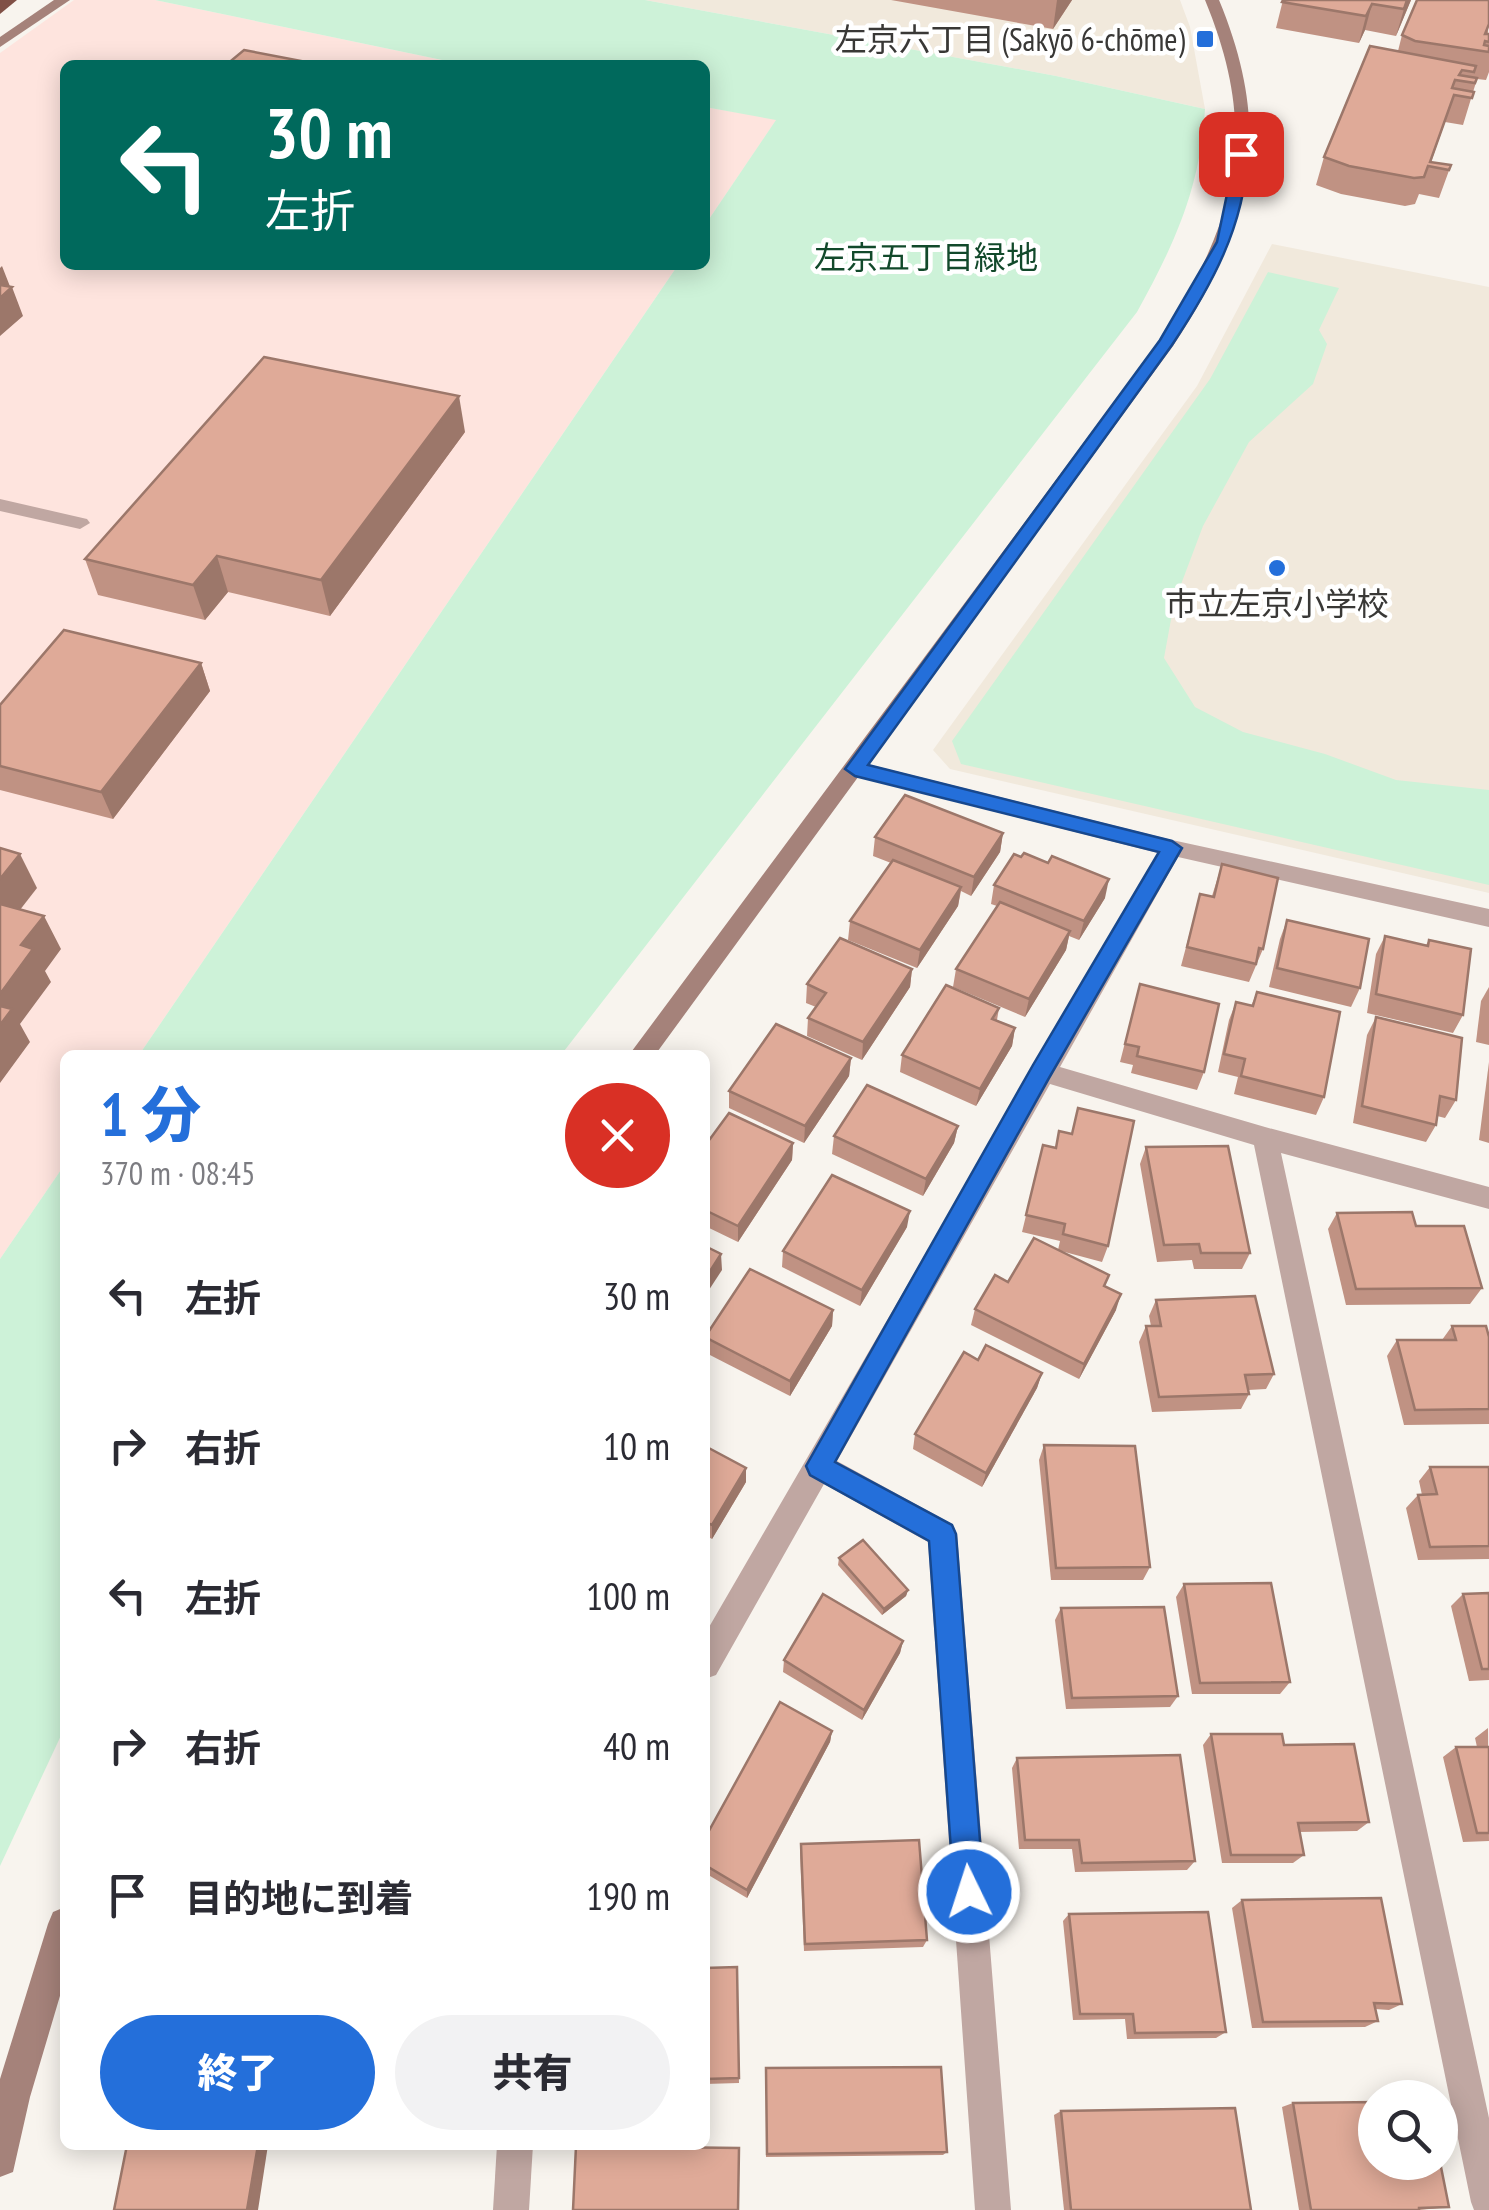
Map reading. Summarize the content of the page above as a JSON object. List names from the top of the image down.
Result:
{
  "parks": ["左京五丁目緑地"],
  "places": {
    "transit": ["左京六丁目 (Sakyō 6-chōme)"],
    "other": ["市立左京小学校"]
  },
  "page": {
    "turn": ["30 m", "左折"],
    "heading": ["1 分", "370 m · 08:45"],
    "list": [
      {
        "name": "左折",
        "value": "30 m"
      },
      {
        "name": "右折",
        "value": "10 m"
      },
      {
        "name": "左折",
        "value": "100 m"
      },
      {
        "name": "右折",
        "value": "40 m"
      },
      {
        "name": "目的地に到着",
        "value": "190 m"
      }
    ],
    "buttons": ["終了", "共有"]
  }
}
